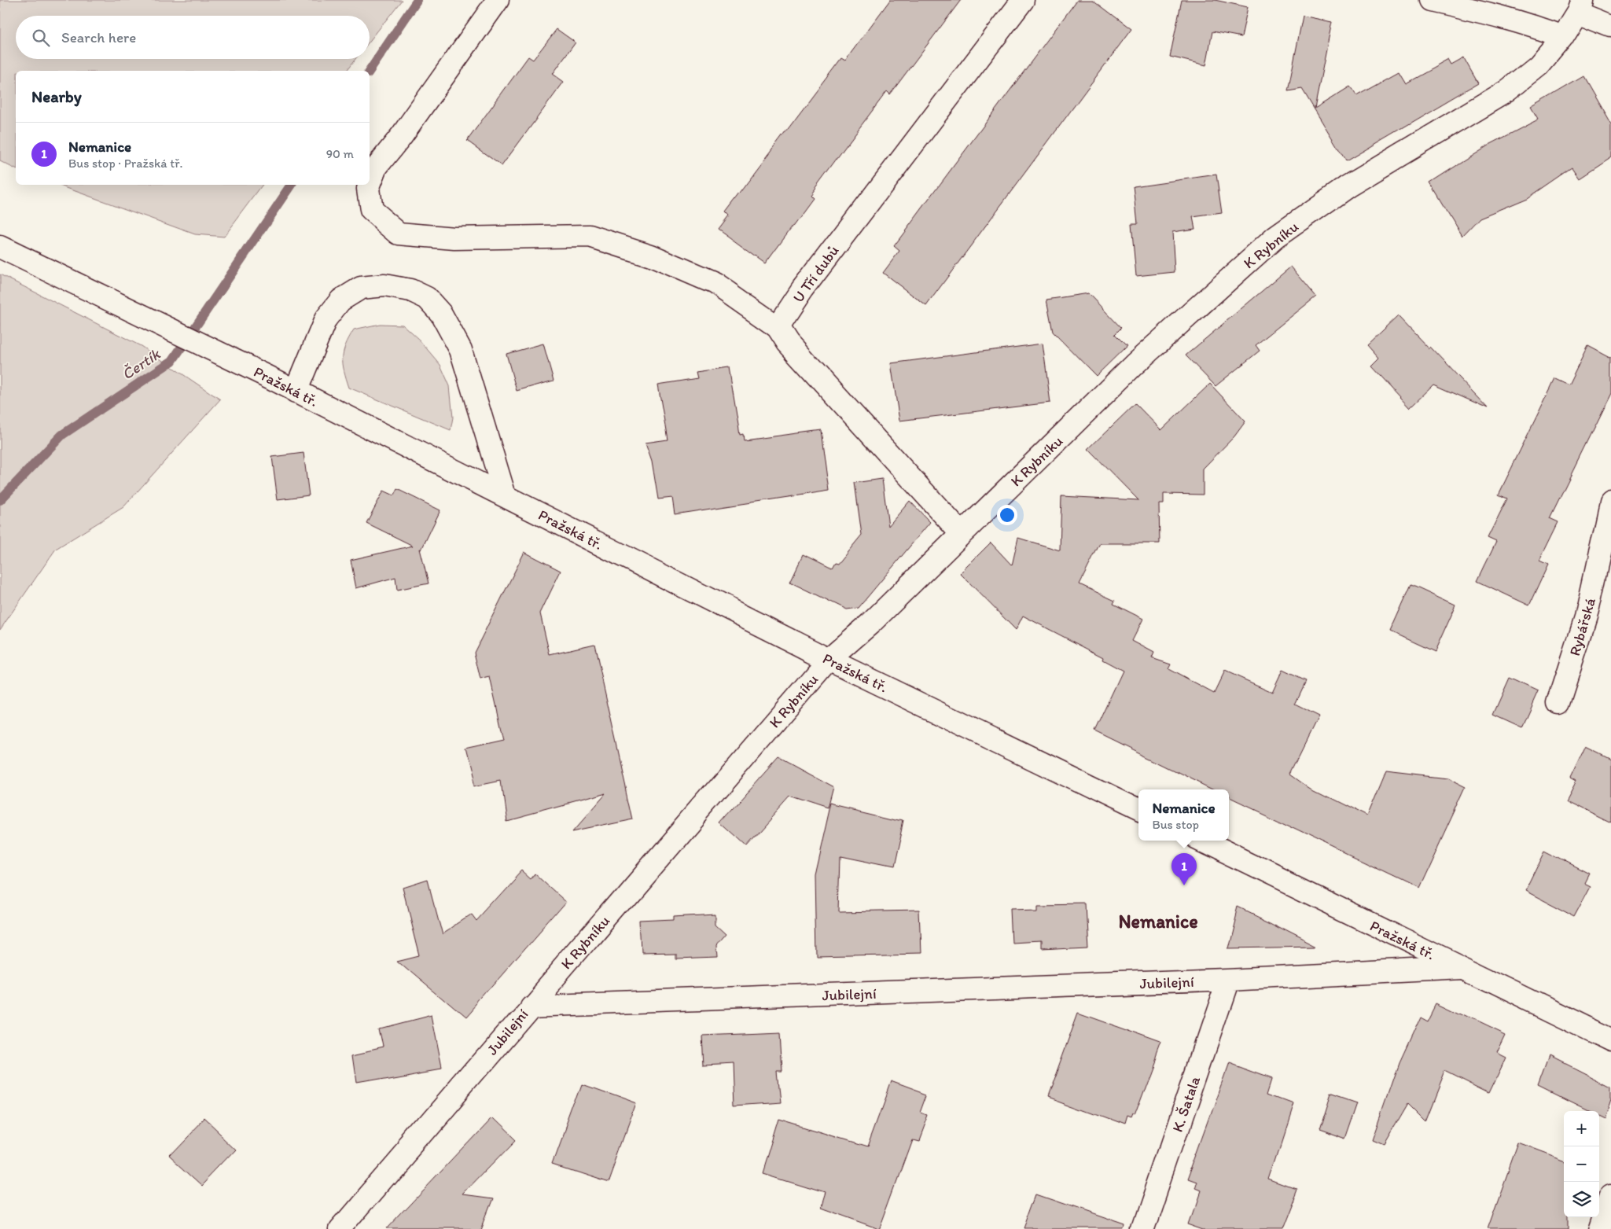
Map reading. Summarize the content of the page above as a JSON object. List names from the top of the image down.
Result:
{
  "streets": {
    "street": [
      "K Rybníku",
      "U Tří dubů",
      "Pražská tř.",
      "Rybářská",
      "Jubilejní",
      "K. Šatala"
    ]
  },
  "crossings": [
    ["K Rybníku", "Pražská tř."],
    ["K Rybníku", "Jubilejní"],
    ["Pražská tř.", "Jubilejní"],
    ["Jubilejní", "K. Šatala"]
  ],
  "districts": ["Nemanice"],
  "water": ["Čertík"],
  "page": {
    "search": "Search here",
    "heading": "Nearby",
    "list": [
      {
        "mark": "1",
        "name": "Nemanice",
        "note": "Bus stop · Pražská tř.",
        "value": "90 m"
      }
    ],
    "popup": ["Nemanice", "Bus stop"],
    "pins": "1",
    "map_buttons": ["+", "−"]
  }
}
